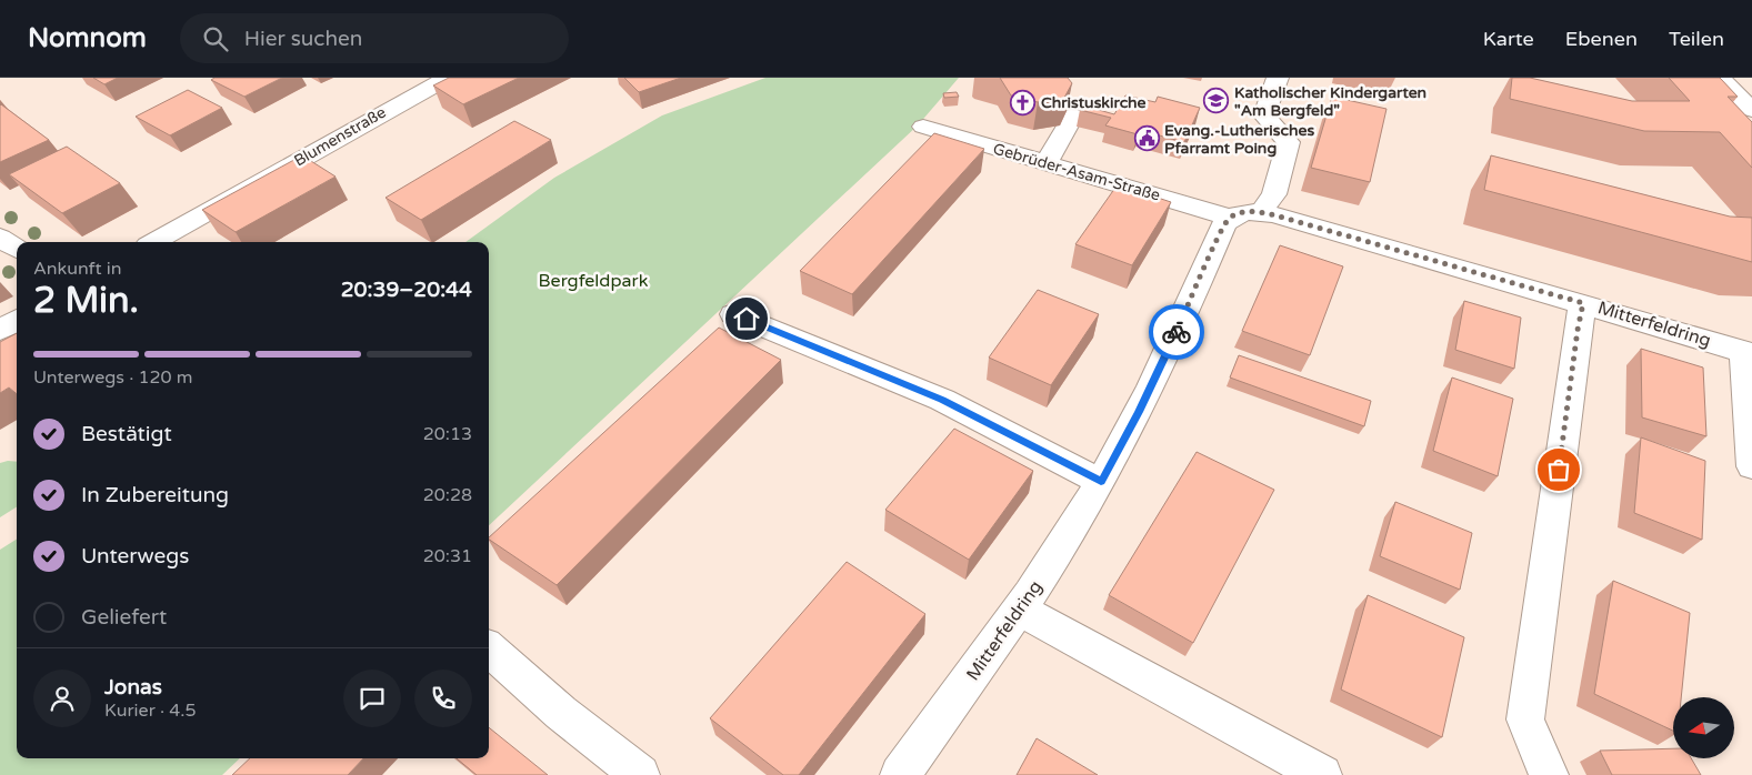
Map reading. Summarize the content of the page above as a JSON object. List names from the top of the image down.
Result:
{
  "streets": {
    "street": ["Blumenstraße", "Gebrüder-Asam-Straße", "Mitterfeldring"]
  },
  "crossings": [
    ["Gebrüder-Asam-Straße", "Mitterfeldring"]
  ],
  "parks": ["Bergfeldpark"],
  "places": {
    "school or university": ["Katholischer Kindergarten \"Am Bergfeld\""],
    "church": ["Christuskirche"],
    "public building": ["Evang.-Lutherisches Pfarramt Poing"]
  },
  "north": "left",
  "page": {
    "header": "Nomnom",
    "search": "Hier suchen",
    "nav": ["Karte", "Ebenen", "Teilen"],
    "heading": ["2 Min.", "Ankunft in", "20:39–20:44"],
    "panel": ["Jonas", "Kurier · 4.5"],
    "bar": "Unterwegs · 120 m",
    "list": [
      ["Bestätigt", "20:13"],
      ["In Zubereitung", "20:28"],
      ["Unterwegs", "20:31"],
      "Geliefert"
    ]
  }
}
